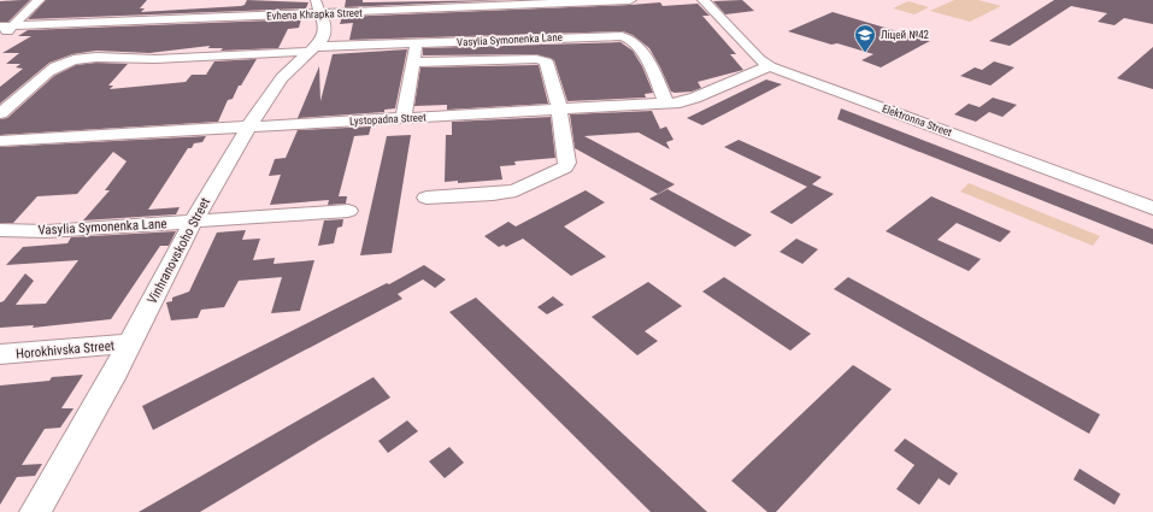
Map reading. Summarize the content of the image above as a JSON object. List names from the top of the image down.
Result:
{
  "streets": {
    "street": [
      "Evhena Khrapka Street",
      "Vasylia Symonenka Lane",
      "Lystopadna Street",
      "Elektronna Street",
      "Vinhranovskoho Street",
      "Horokhivska Street"
    ]
  },
  "crossings": [
    ["Evhena Khrapka Street", "Vinhranovskoho Street"],
    ["Vasylia Symonenka Lane", "Lystopadna Street"],
    ["Vasylia Symonenka Lane", "Vinhranovskoho Street"],
    ["Lystopadna Street", "Elektronna Street"],
    ["Lystopadna Street", "Vinhranovskoho Street"],
    ["Vinhranovskoho Street", "Horokhivska Street"]
  ],
  "places": {
    "school or university": ["Ліцей №42"]
  }
}
